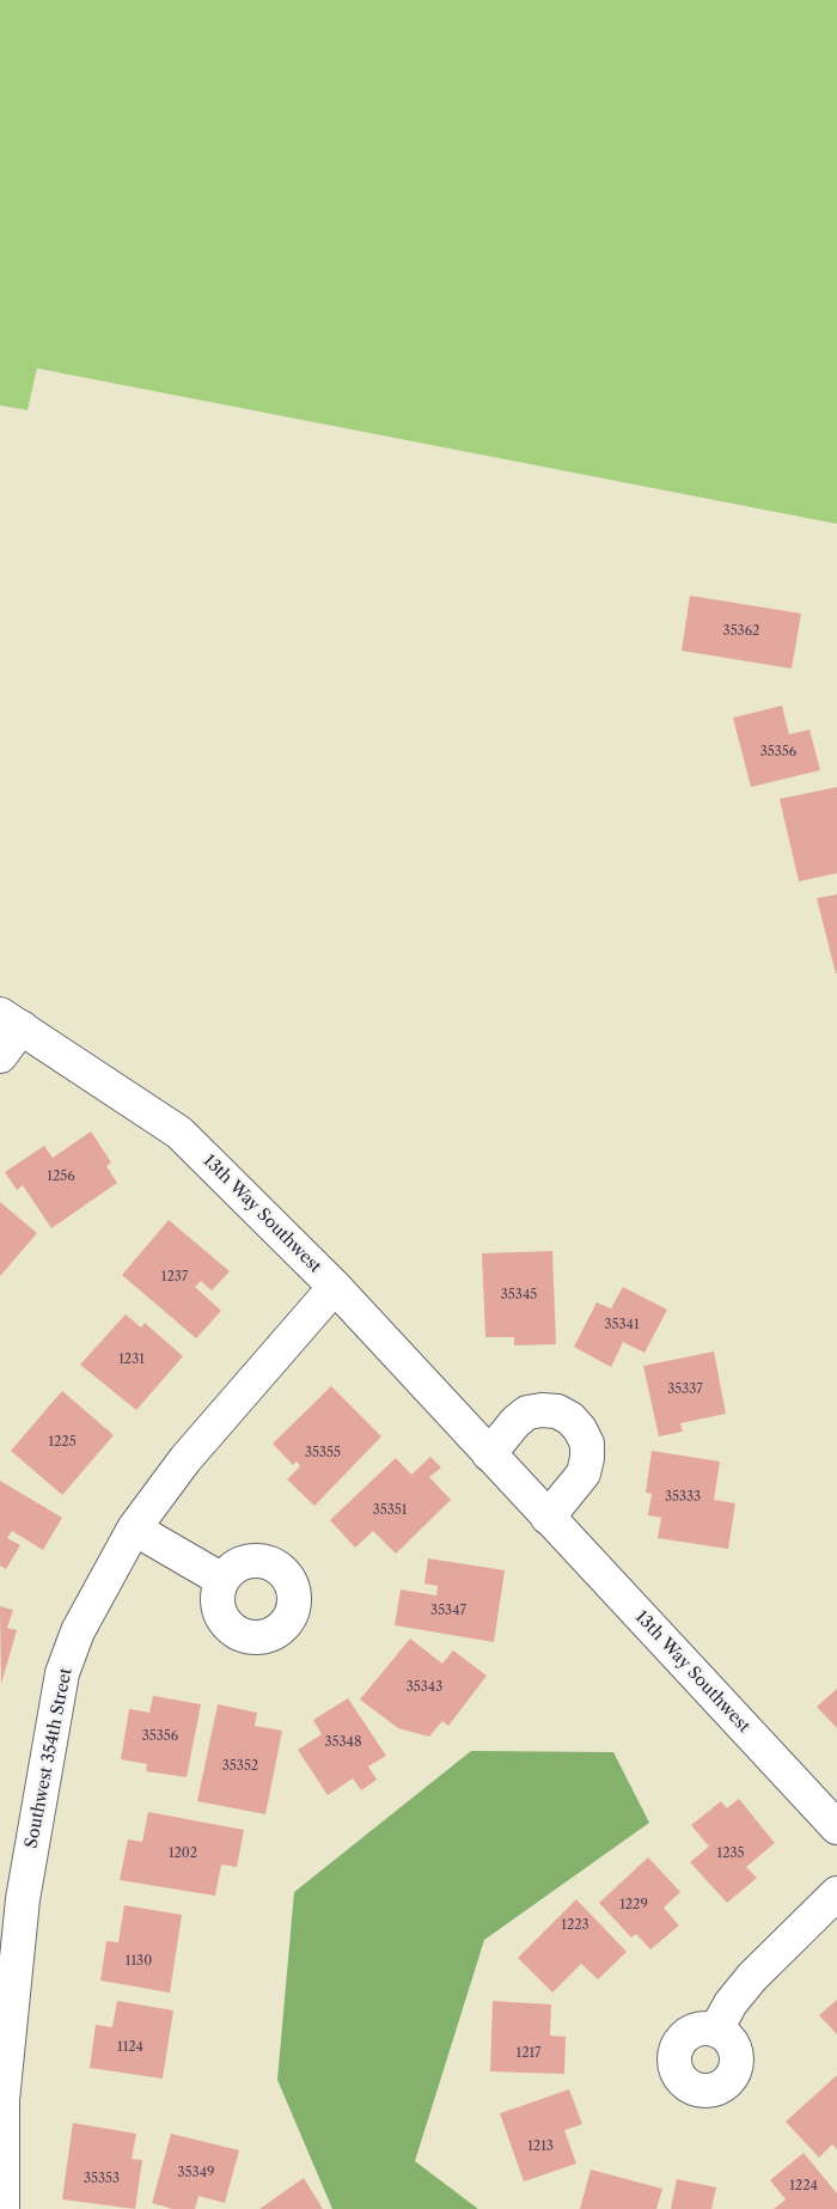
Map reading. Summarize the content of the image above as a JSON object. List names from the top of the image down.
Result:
{
  "streets": {
    "street": ["13th Way Southwest", "Southwest 354th Street"]
  },
  "crossings": [
    ["13th Way Southwest", "Southwest 354th Street"]
  ],
  "house_numbers": [
    "35362",
    "35356",
    "1256",
    "1237",
    "35345",
    "35341",
    "1231",
    "35337",
    "1225",
    "35355",
    "35333",
    "35351",
    "35347",
    "35343",
    "35356",
    "35348",
    "35352",
    "1202",
    "1235",
    "1229",
    "1223",
    "1130",
    "1124",
    "1217",
    "1213",
    "35349",
    "35353",
    "1224"
  ]
}
